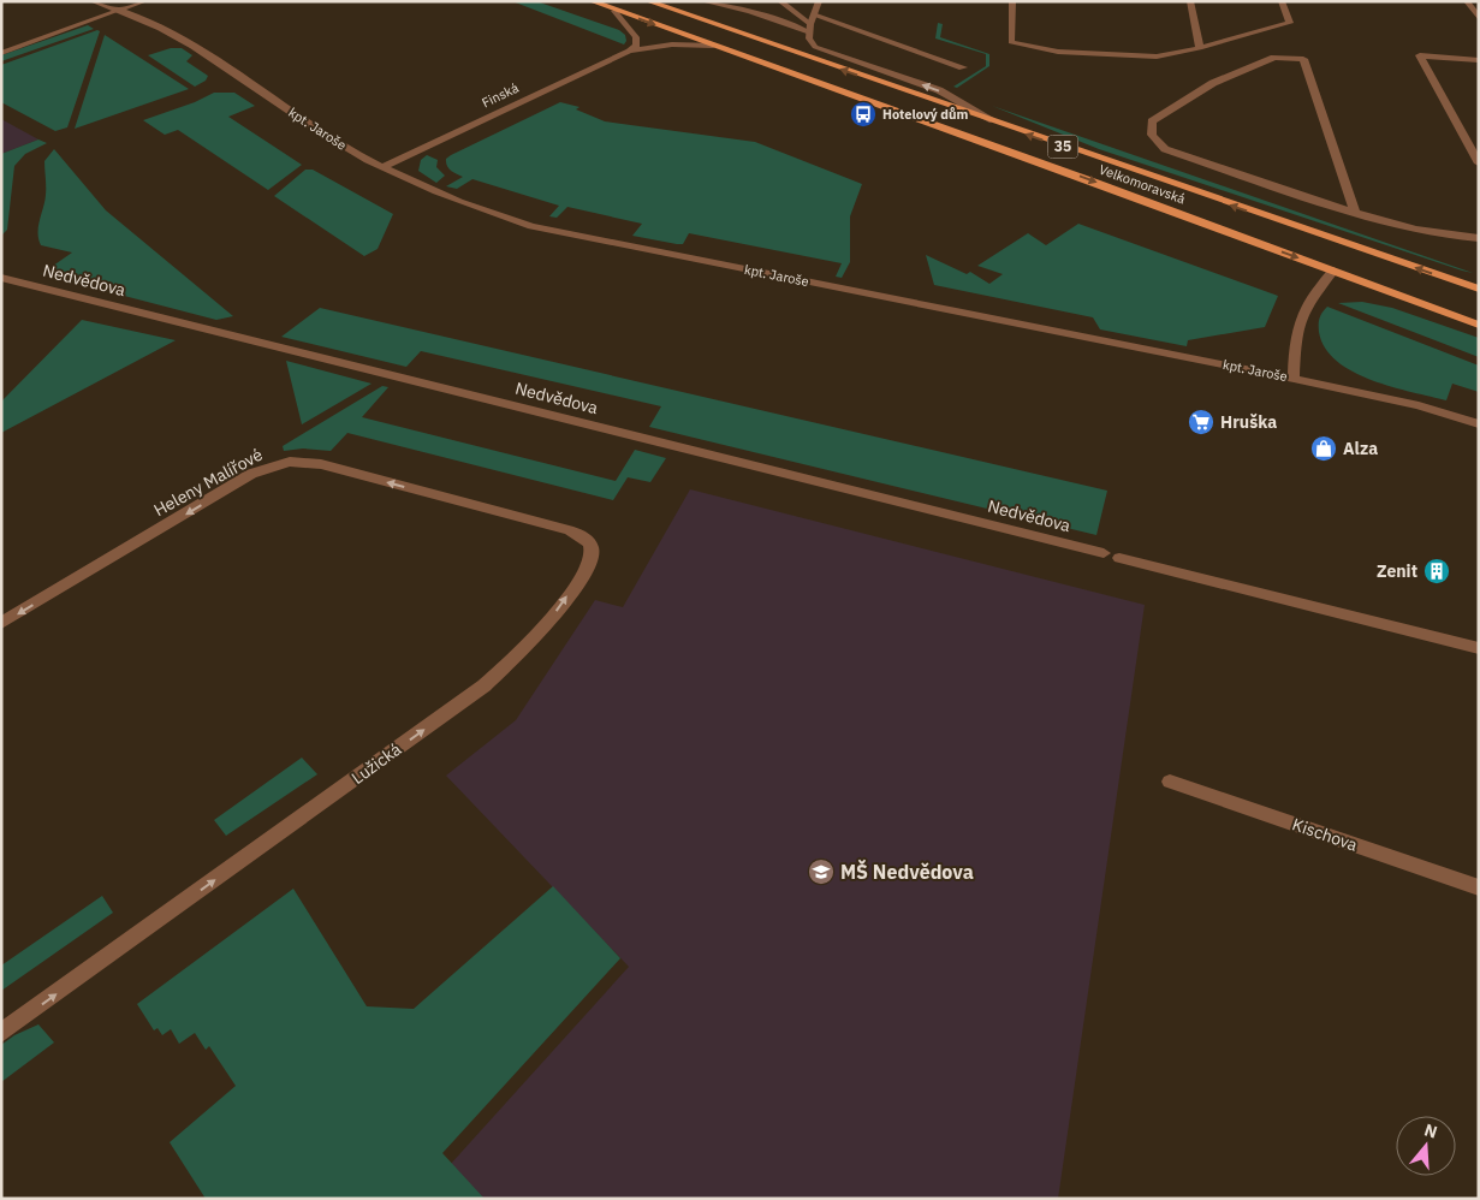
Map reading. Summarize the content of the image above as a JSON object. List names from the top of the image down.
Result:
{
  "streets": {
    "main road": ["35", "Velkomoravská"],
    "street": [
      "Finská",
      "kpt. Jaroše",
      "Nedvědova",
      "Heleny Malířové",
      "Lužická",
      "Kischova"
    ]
  },
  "crossings": [
    ["Finská", "kpt. Jaroše"],
    ["Finská", "Velkomoravská"],
    ["Heleny Malířové", "Lužická"]
  ],
  "one_way": ["Heleny Malířové"],
  "places": {
    "bus stop": ["Hotelový dům"],
    "supermarket": ["Hruška"],
    "shop": ["Alza"],
    "building": ["Zenit"],
    "school or university": ["MŠ Nedvědova"]
  },
  "north": "top"
}
